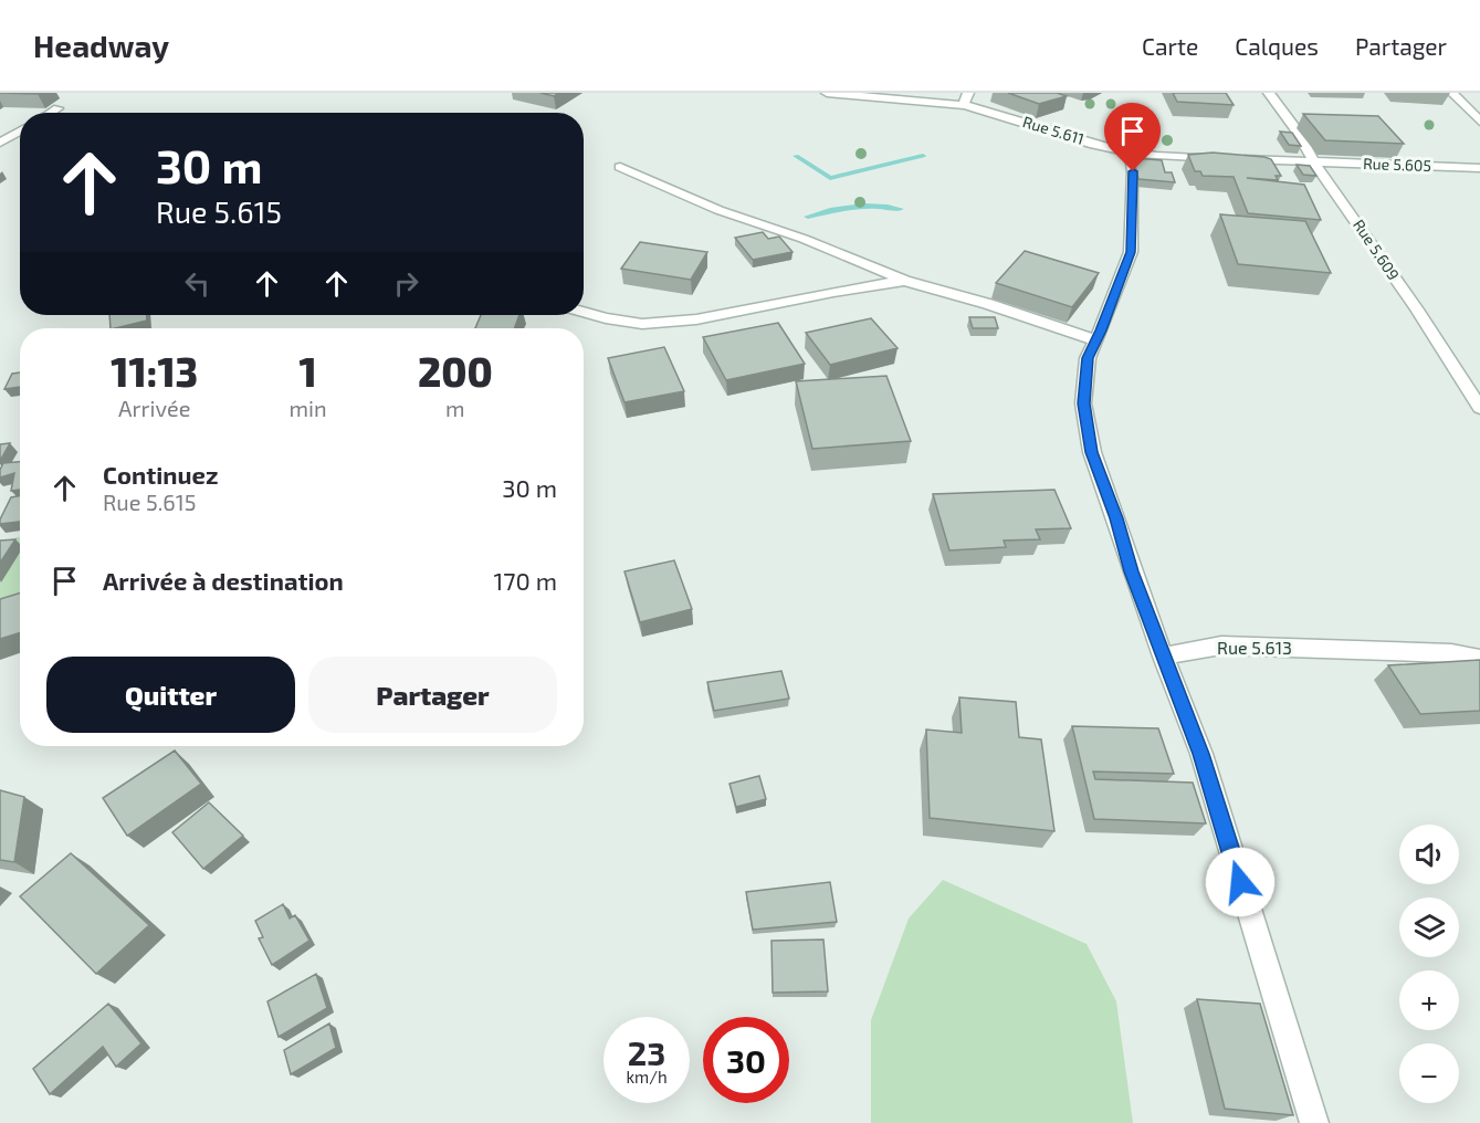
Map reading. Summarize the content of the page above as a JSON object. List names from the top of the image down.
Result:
{
  "streets": {
    "street": [
      "Rue 5.611",
      "Rue 5.605",
      "Rue 5.609",
      "Rue 5.613"
    ]
  },
  "crossings": [
    ["Rue 5.611", "Rue 5.605"],
    ["Rue 5.611", "Rue 5.609"],
    ["Rue 5.605", "Rue 5.609"]
  ],
  "page": {
    "header": "Headway",
    "nav": ["Carte", "Calques", "Partager"],
    "turn": ["30 m", "Rue 5.615"],
    "eta": [
      "11:13",
      "Arrivée",
      "1",
      "min",
      "200",
      "m"
    ],
    "list": [
      {
        "name": "Continuez",
        "note": "Rue 5.615",
        "value": "30 m"
      },
      {
        "name": "Arrivée à destination",
        "value": "170 m"
      }
    ],
    "buttons": ["Quitter", "Partager"],
    "map_buttons": ["+", "−"],
    "speed": "23 km/h",
    "limit": "30"
  }
}
